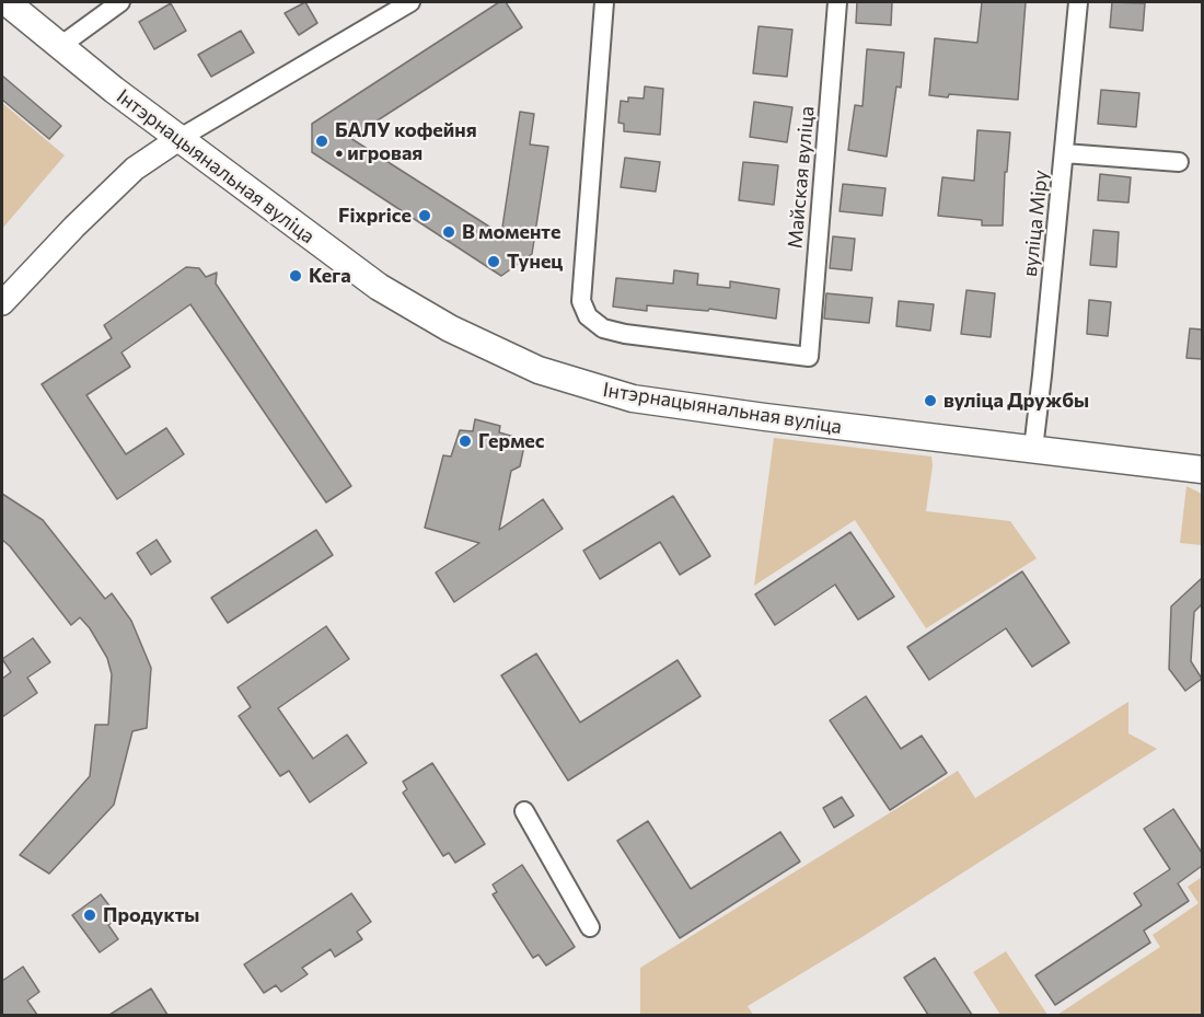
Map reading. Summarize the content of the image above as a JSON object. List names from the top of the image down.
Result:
{
  "streets": {
    "main road": ["Інтэрнацыянальная вуліца"],
    "street": ["Майская вуліца", "вуліца Міру"]
  },
  "crossings": [
    ["Інтэрнацыянальная вуліца", "вуліца Міру"]
  ],
  "places": [
    "БАЛУ кофейня • игровая",
    "Fixprice",
    "В моменте",
    "Тунец",
    "Кега",
    "вуліца Дружбы",
    "Гермес",
    "Продукты"
  ]
}
